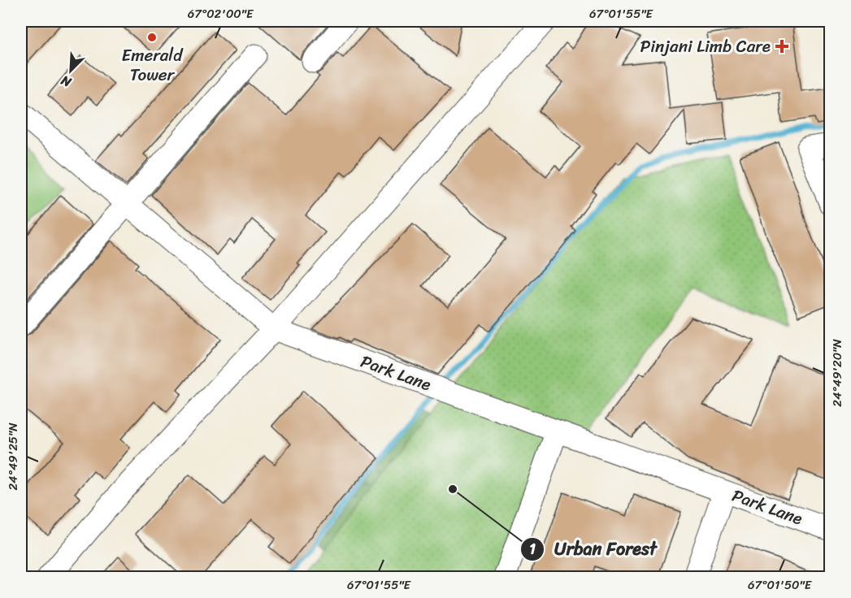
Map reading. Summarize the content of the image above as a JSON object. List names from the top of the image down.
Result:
{
  "streets": {
    "street": ["Park Lane"]
  },
  "places": {
    "other": ["Emerald Tower", "Urban Forest"],
    "health": ["Pinjani Limb Care"]
  },
  "north": "bottom left",
  "coordinates": [
    "67°02'00\"E",
    "67°01'55\"E",
    "24°49'20\"N",
    "24°49'25\"N",
    "67°01'50\"E"
  ]
}
